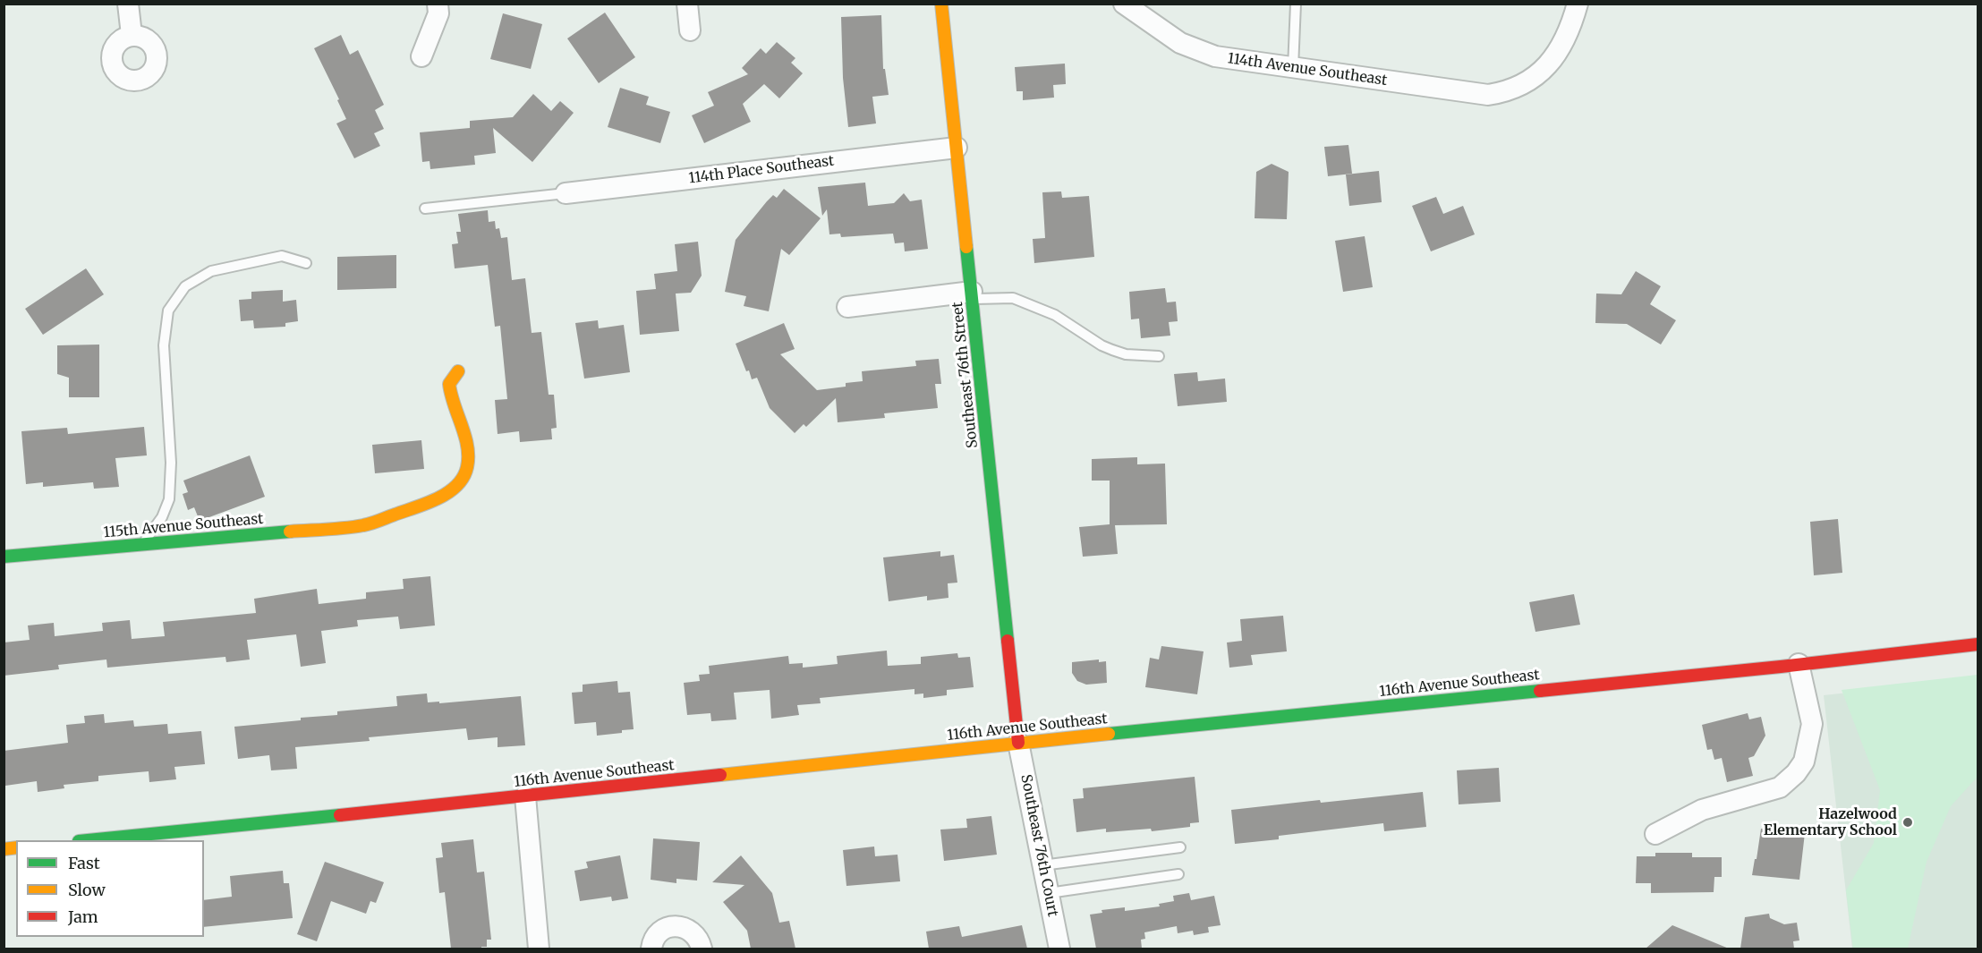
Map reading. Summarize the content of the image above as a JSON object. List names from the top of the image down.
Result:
{
  "streets": {
    "street": [
      "114th Avenue Southeast",
      "114th Place Southeast",
      "Southeast 76th Street",
      "115th Avenue Southeast",
      "116th Avenue Southeast",
      "Southeast 76th Court"
    ]
  },
  "crossings": [
    ["114th Place Southeast", "Southeast 76th Street"],
    ["Southeast 76th Street", "116th Avenue Southeast"],
    ["Southeast 76th Street", "Southeast 76th Court"],
    ["116th Avenue Southeast", "Southeast 76th Court"]
  ],
  "places": ["Hazelwood Elementary School"],
  "legend": ["Fast", "Slow", "Jam"]
}
